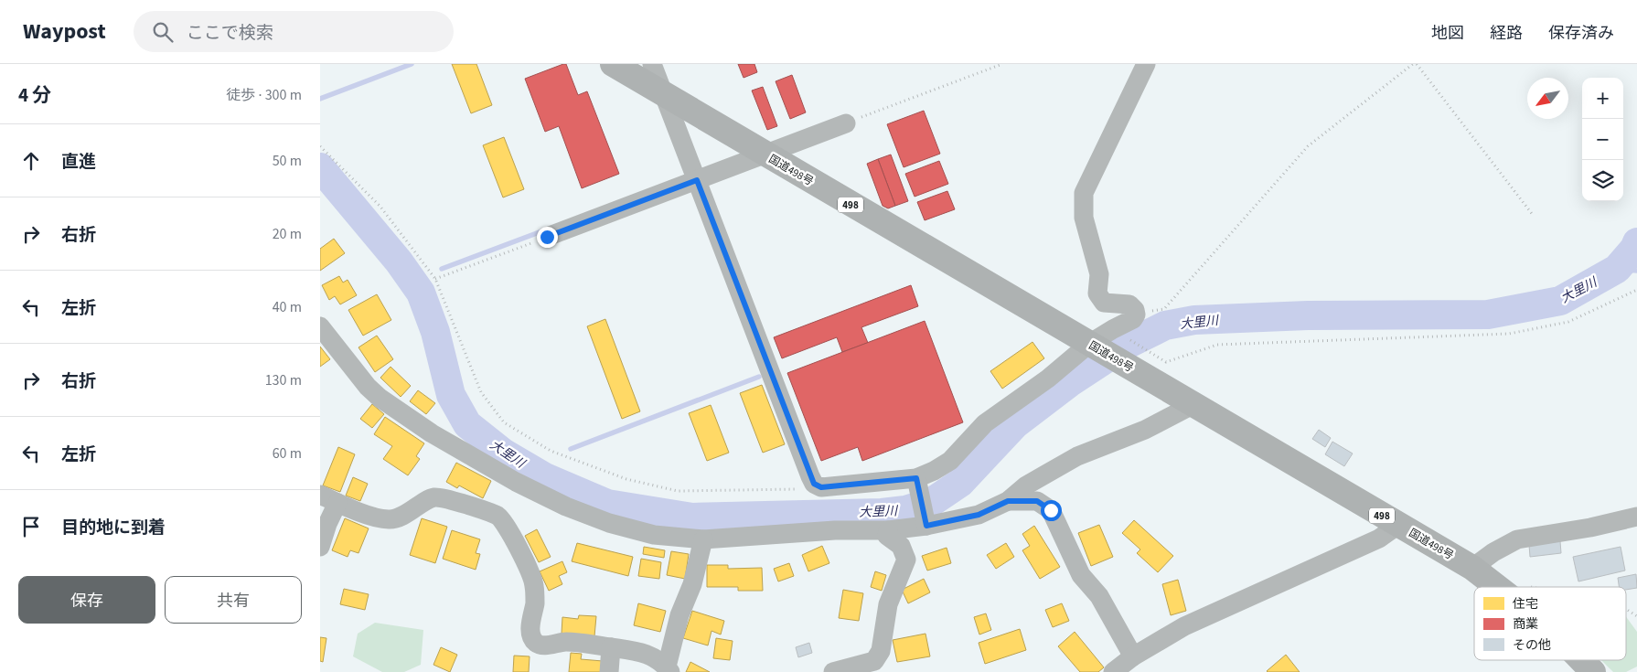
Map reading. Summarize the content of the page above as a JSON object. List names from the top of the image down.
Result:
{
  "streets": {
    "highway": ["国道498号", "498"]
  },
  "water": ["大里川"],
  "legend": ["住宅", "商業", "その他"],
  "north": "bottom left",
  "page": {
    "header": "Waypost",
    "search": "ここで検索",
    "nav": ["地図", "経路", "保存済み"],
    "heading": ["4 分", "徒歩 · 300 m"],
    "map_buttons": ["+", "−"],
    "list": [
      ["直進", "50 m"],
      ["右折", "20 m"],
      ["左折", "40 m"],
      ["右折", "130 m"],
      ["左折", "60 m"],
      "目的地に到着"
    ],
    "buttons": ["保存", "共有"]
  }
}
